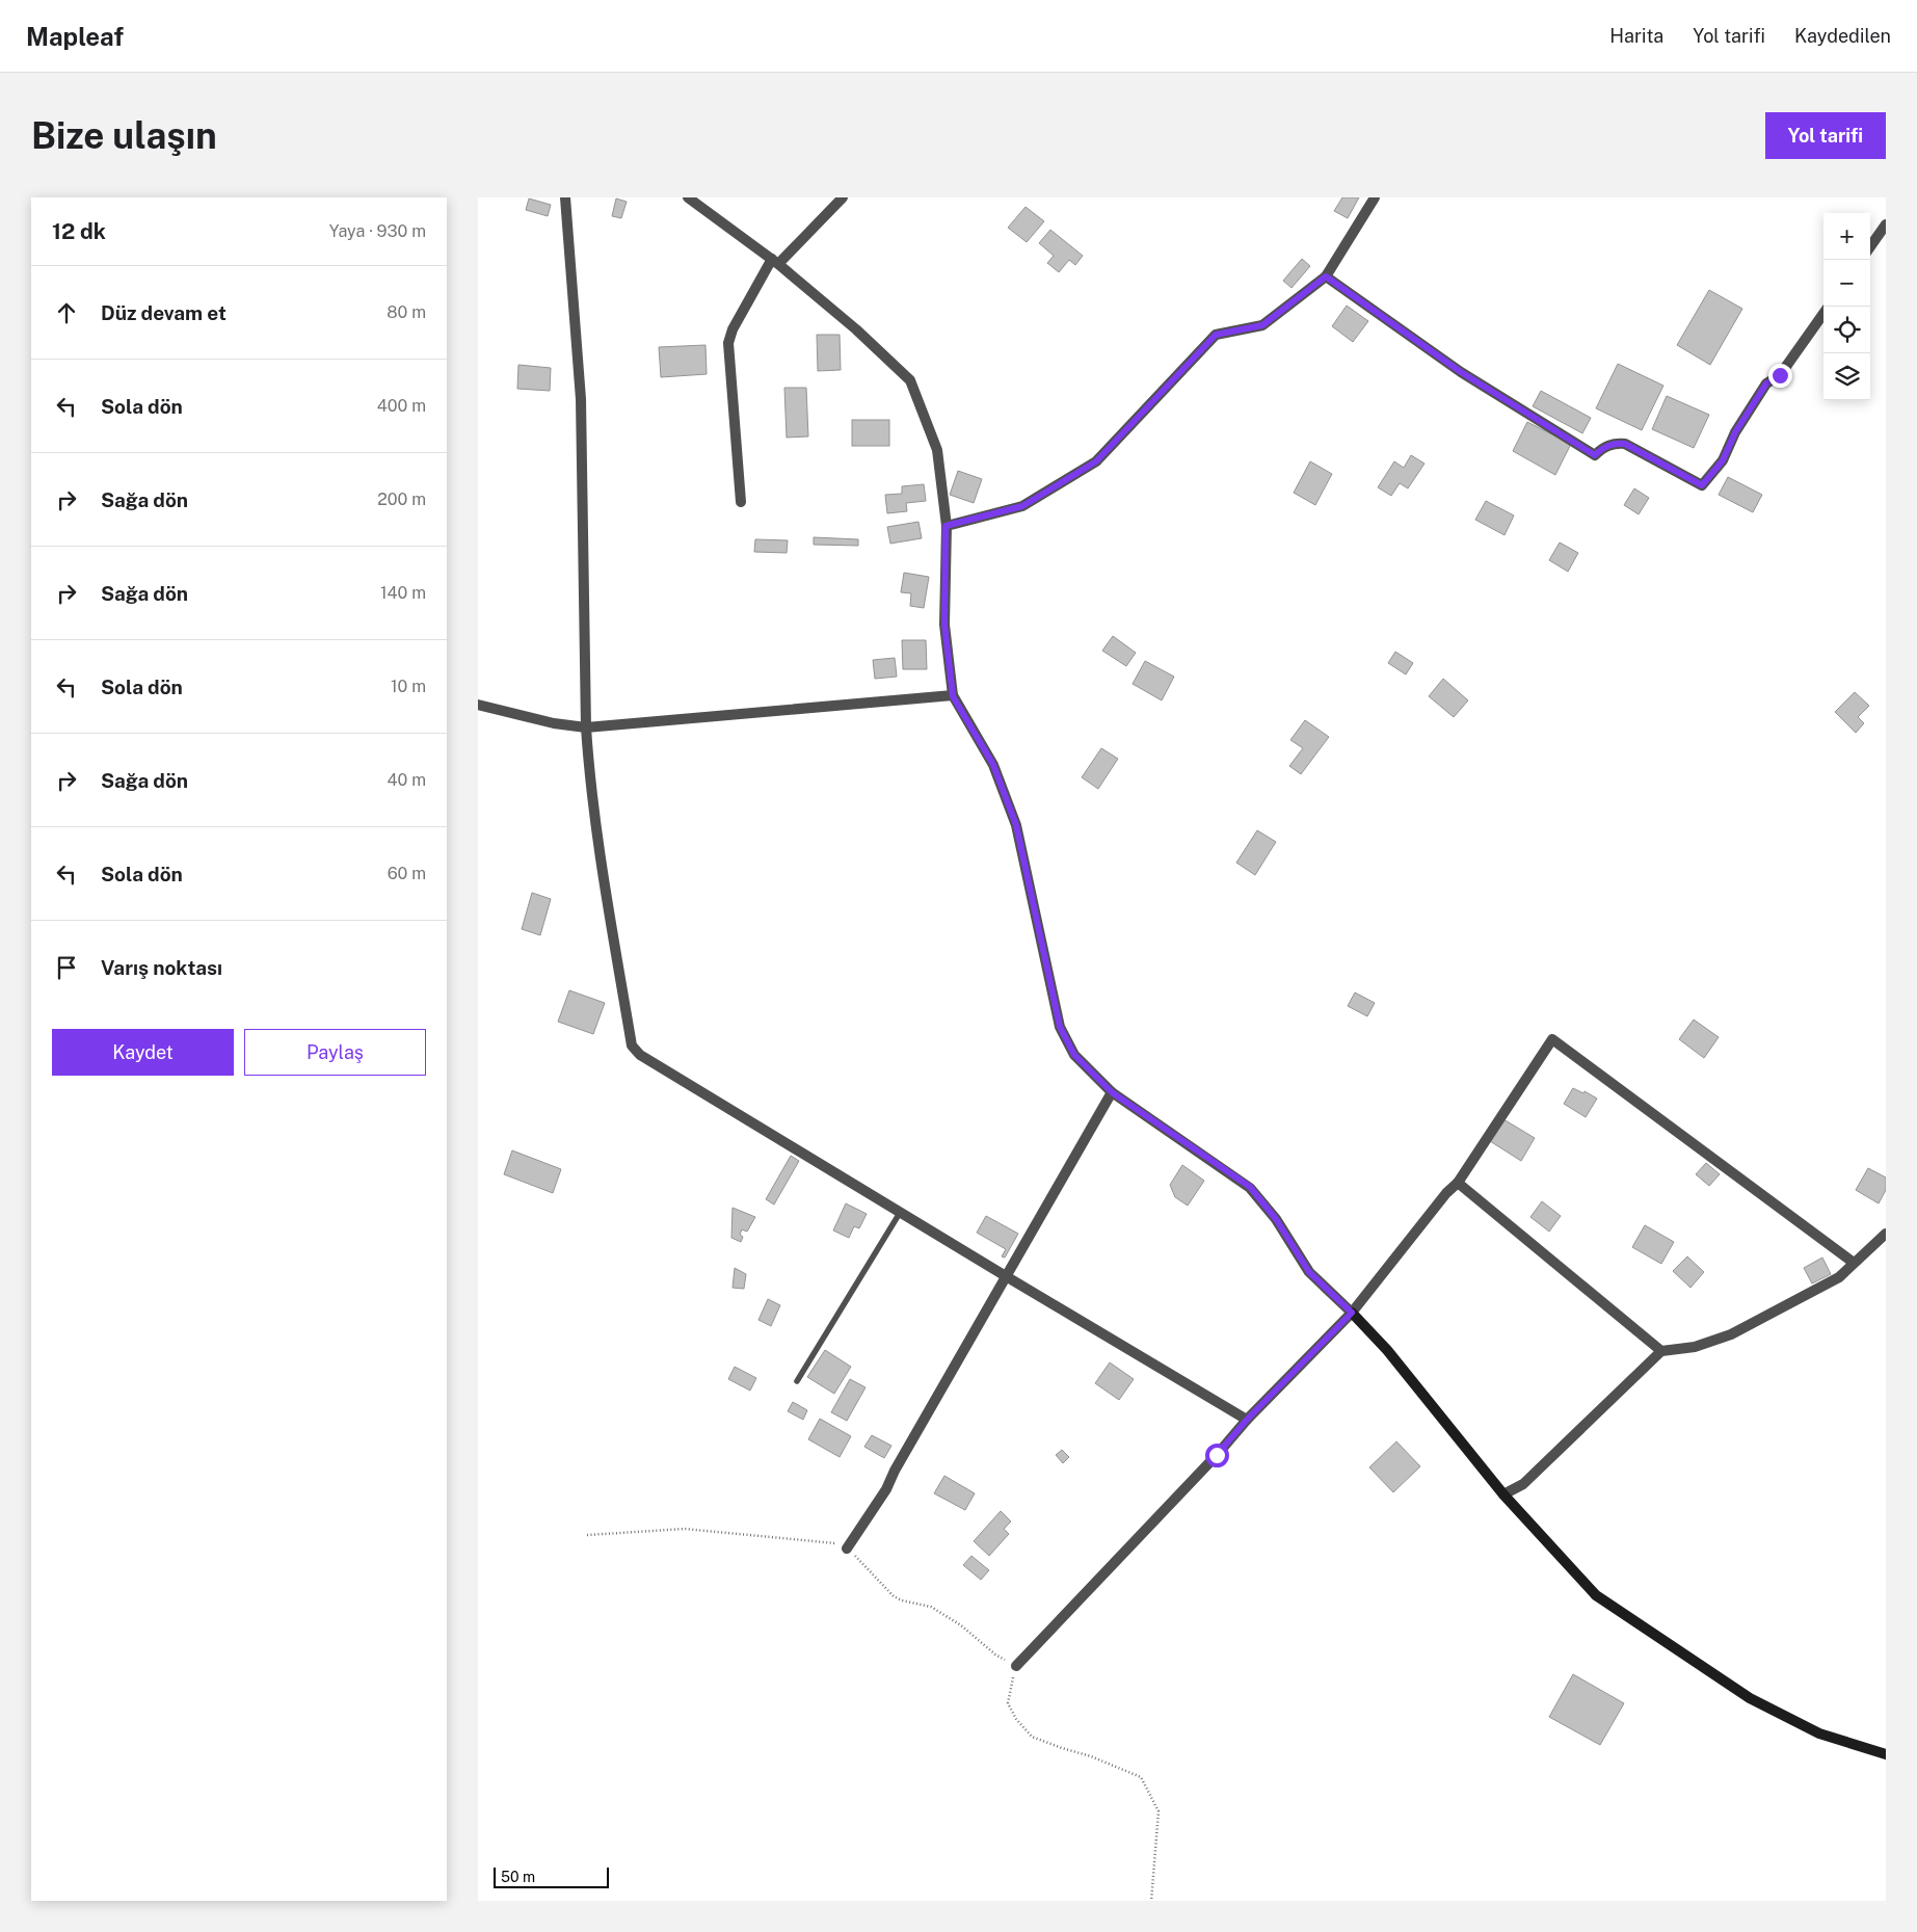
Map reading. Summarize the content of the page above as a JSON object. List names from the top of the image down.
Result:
{
  "scale_bar": "50 m",
  "page": {
    "header": "Mapleaf",
    "nav": ["Harita", "Yol tarifi", "Kaydedilen"],
    "buttons": [
      "Yol tarifi",
      ["Kaydet", "Paylaş"]
    ],
    "title": "Bize ulaşın",
    "heading": ["12 dk", "Yaya · 930 m"],
    "map_buttons": ["+", "−"],
    "list": [
      ["Düz devam et", "80 m"],
      ["Sola dön", "400 m"],
      ["Sağa dön", "200 m"],
      ["Sağa dön", "140 m"],
      ["Sola dön", "10 m"],
      ["Sağa dön", "40 m"],
      ["Sola dön", "60 m"],
      "Varış noktası"
    ],
    "scale": "50 m"
  }
}
